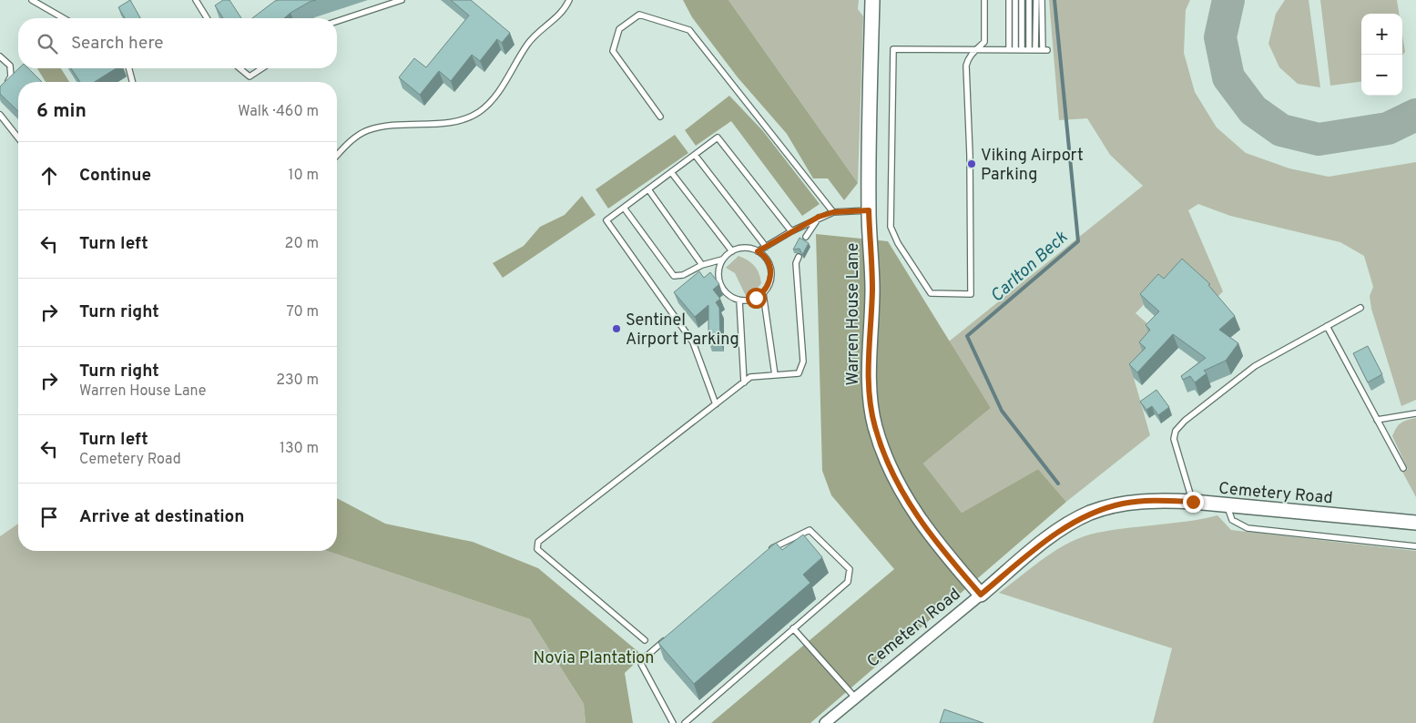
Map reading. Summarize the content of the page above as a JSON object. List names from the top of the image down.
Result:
{
  "streets": {
    "street": ["Warren House Lane", "Cemetery Road"]
  },
  "crossings": [
    ["Warren House Lane", "Cemetery Road"]
  ],
  "water": ["Carlton Beck"],
  "parks": ["Novia Plantation"],
  "places": ["Viking Airport Parking", "Sentinel Airport Parking"],
  "page": {
    "map_buttons": ["+", "−"],
    "search": "Search here",
    "heading": ["6 min", "Walk · 460 m"],
    "list": [
      ["Continue", "10 m"],
      ["Turn left", "20 m"],
      ["Turn right", "70 m"],
      ["Turn right", "Warren House Lane", "230 m"],
      ["Turn left", "Cemetery Road", "130 m"],
      "Arrive at destination"
    ]
  }
}
